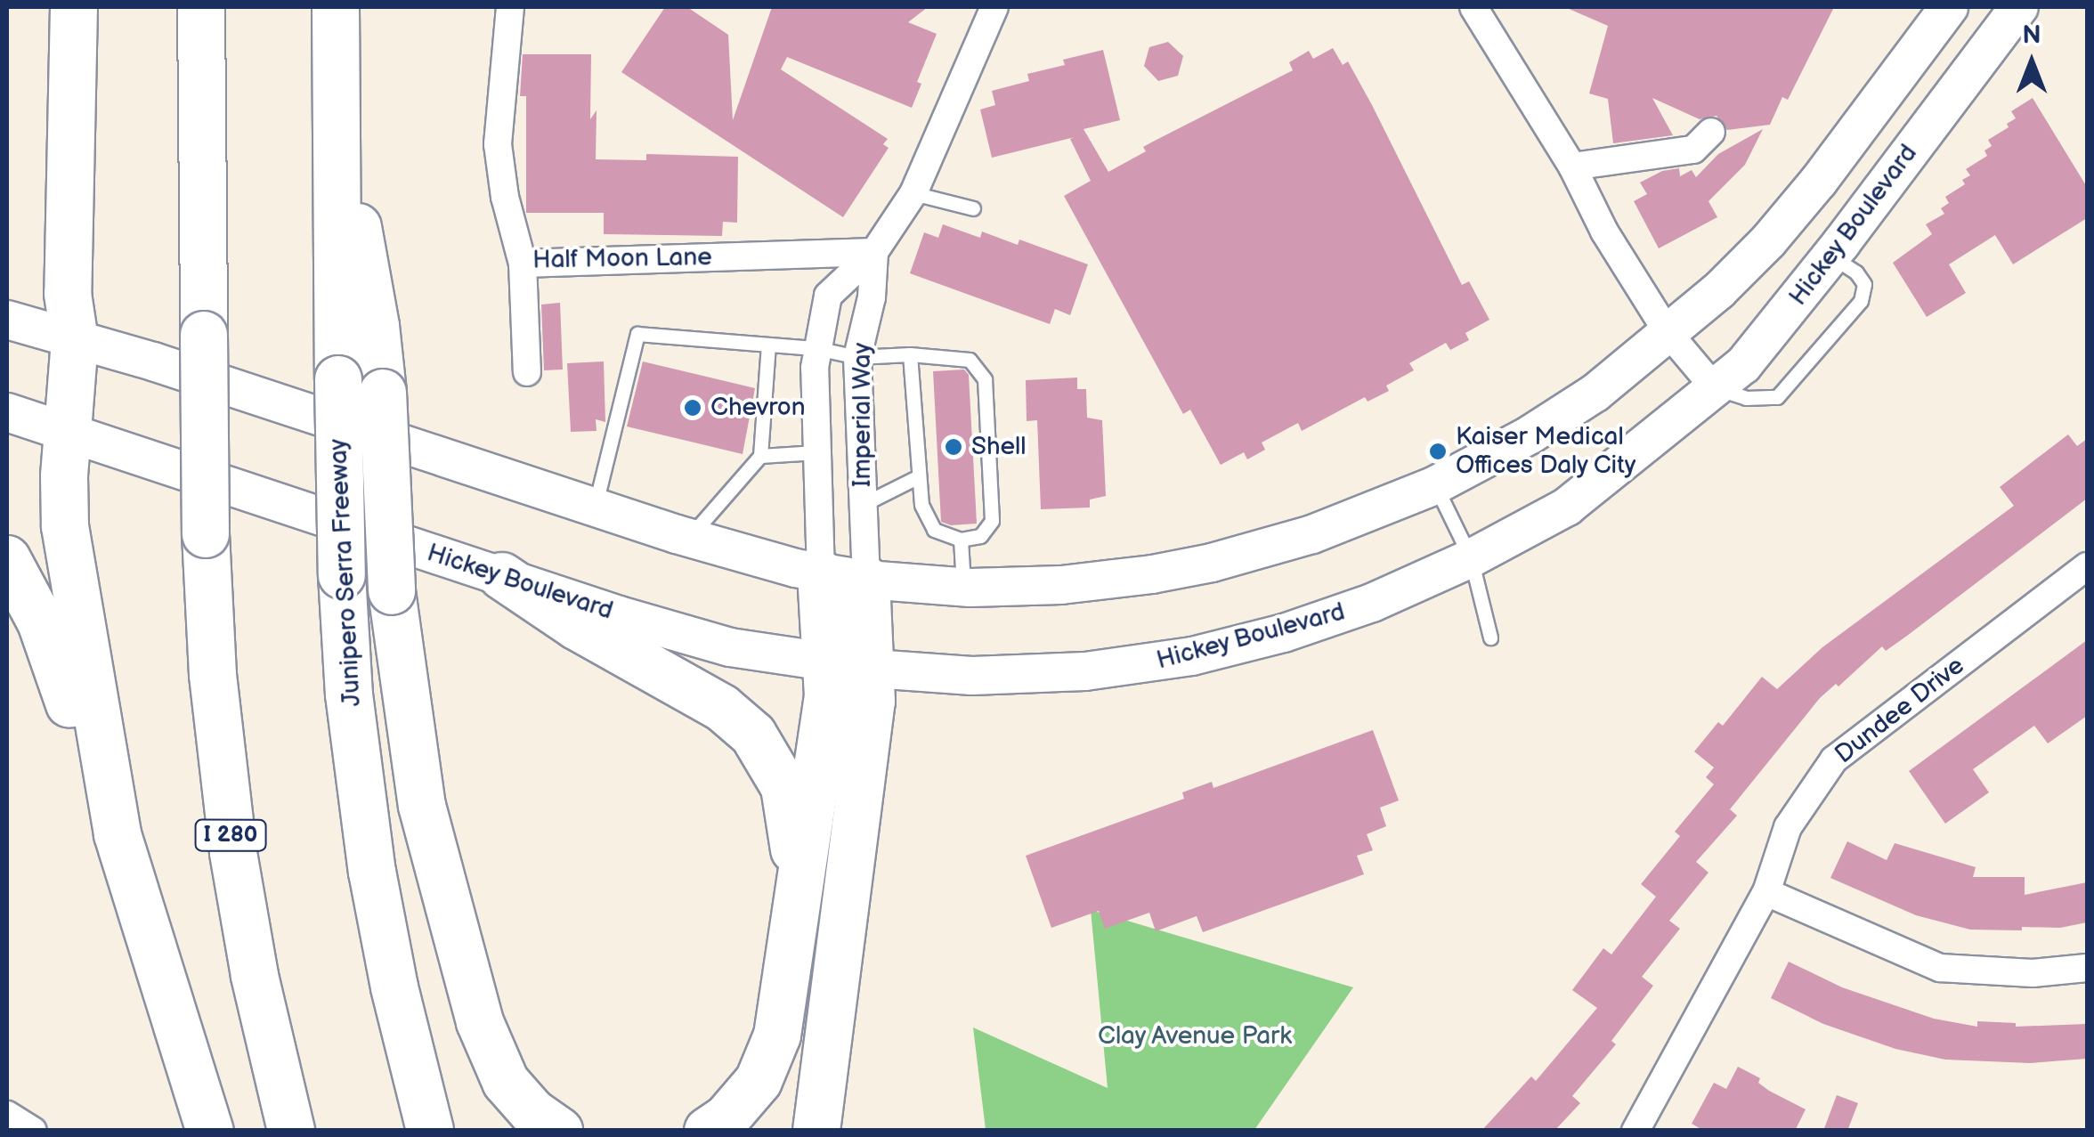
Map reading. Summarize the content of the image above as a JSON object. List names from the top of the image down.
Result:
{
  "streets": {
    "highway": ["Junipero Serra Freeway", "I 280"],
    "main road": ["Hickey Boulevard"],
    "street": ["Half Moon Lane", "Imperial Way", "Dundee Drive"]
  },
  "crossings": [
    ["Half Moon Lane", "Imperial Way"]
  ],
  "parks": ["Clay Avenue Park"],
  "places": ["Chevron", "Shell", "Kaiser Medical Offices Daly City"],
  "north": "top"
}
